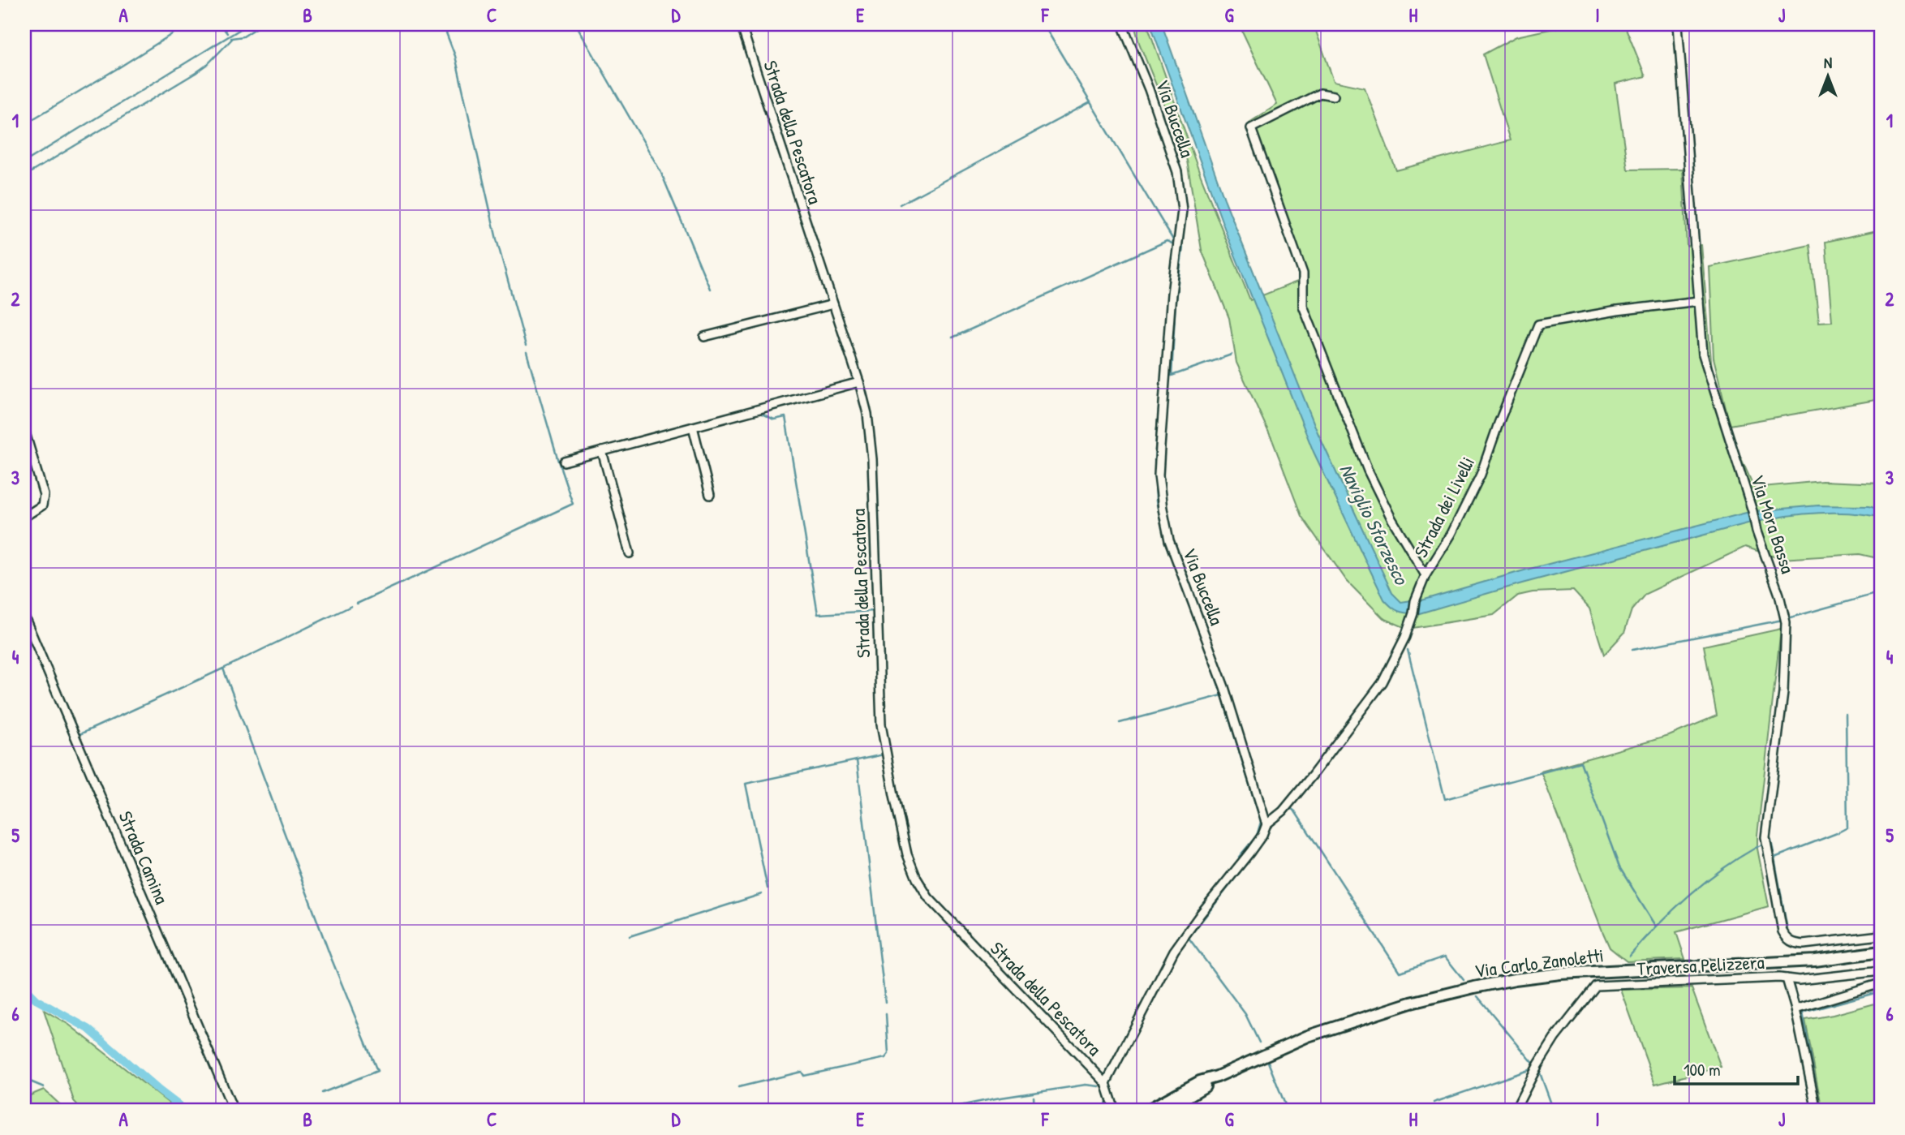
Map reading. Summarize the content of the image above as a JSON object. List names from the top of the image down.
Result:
{
  "streets": {
    "main road": ["Via Carlo Zanoletti"],
    "street": [
      "Via Buccella",
      "Strada della Pescatora",
      "Strada dei Livelli",
      "Via Mora Bassa",
      "Strada Camina",
      "Traversa Pelizzera"
    ]
  },
  "crossings": [
    ["Via Buccella", "Strada dei Livelli"],
    ["Strada dei Livelli", "Via Mora Bassa"]
  ],
  "water": ["Naviglio Sforzesco"],
  "scale_bar": "100 m",
  "north": "top",
  "grid": {
    "columns": [
      "A",
      "B",
      "C",
      "D",
      "E",
      "F",
      "G",
      "H",
      "I",
      "J"
    ],
    "rows": [
      "1",
      "2",
      "3",
      "4",
      "5",
      "6"
    ]
  }
}
